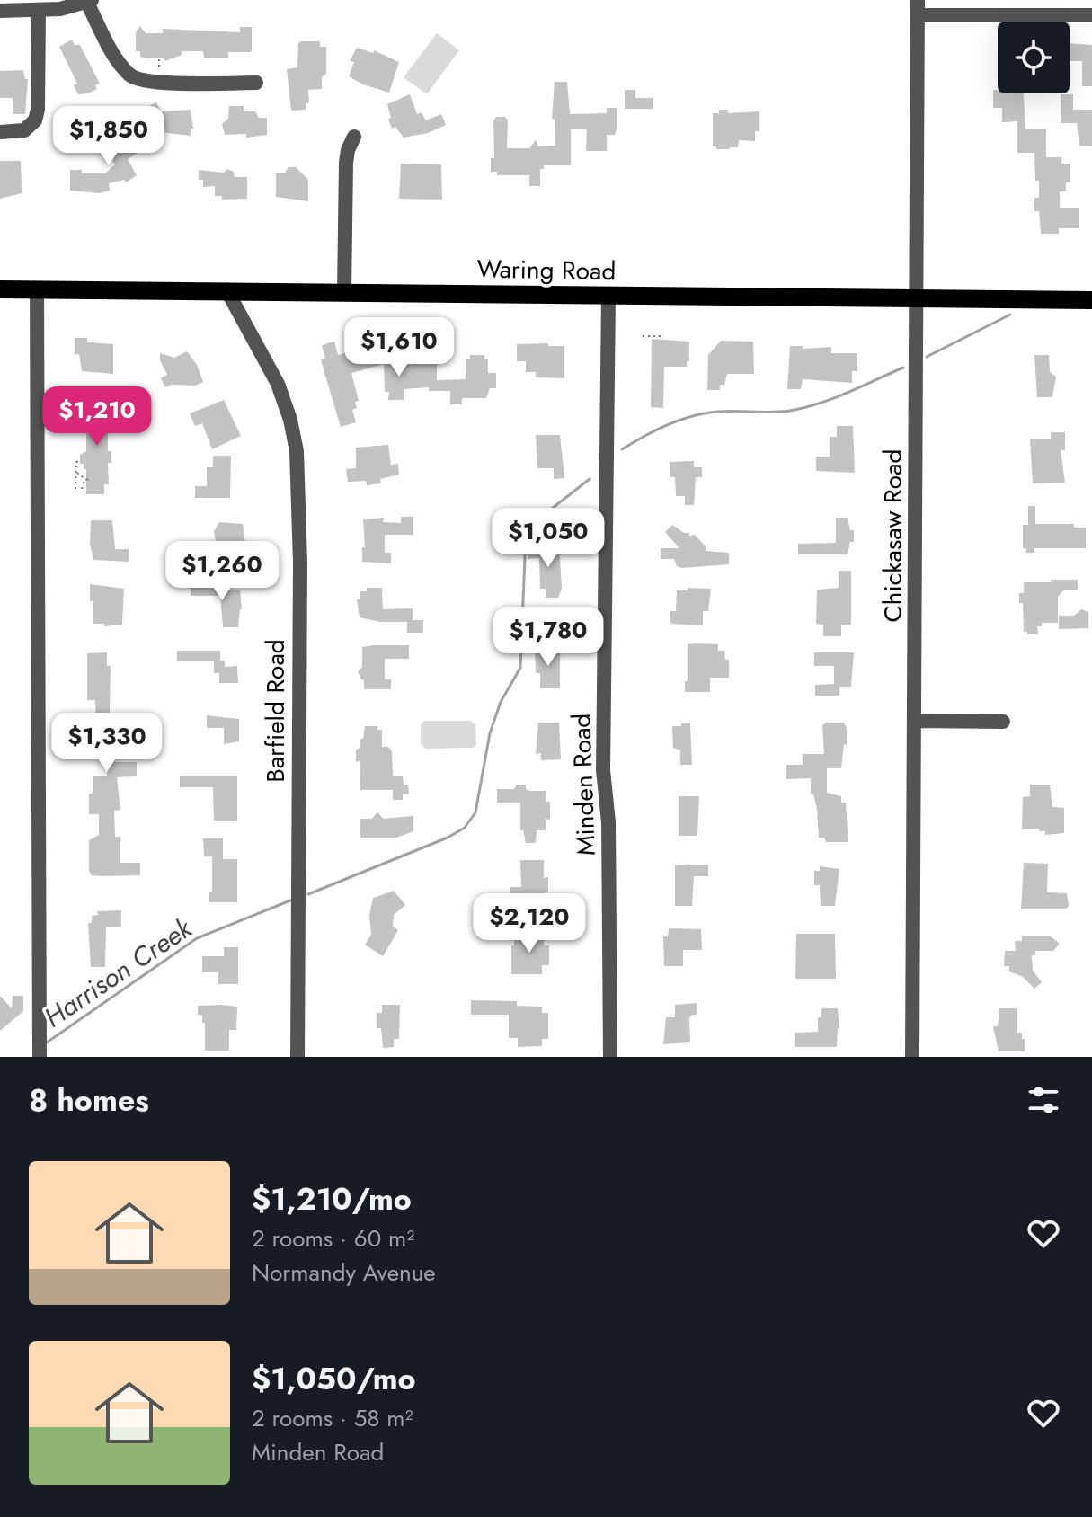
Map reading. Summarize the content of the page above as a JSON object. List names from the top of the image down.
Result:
{
  "streets": {
    "main road": ["Waring Road"],
    "street": ["Chickasaw Road", "Barfield Road", "Minden Road"]
  },
  "crossings": [
    ["Waring Road", "Chickasaw Road"],
    ["Waring Road", "Barfield Road"],
    ["Waring Road", "Minden Road"]
  ],
  "water": ["Harrison Creek"],
  "page": {
    "price": [
      "$1,850",
      "$1,610",
      "$1,210",
      "$1,050",
      "$1,260",
      "$1,780",
      "$1,330",
      "$2,120"
    ],
    "heading": "8 homes",
    "list": [
      {
        "name": "$1,210/mo",
        "note": "2 rooms · 60 m² · Normandy Avenue"
      },
      {
        "name": "$1,050/mo",
        "note": "2 rooms · 58 m² · Minden Road"
      }
    ]
  }
}
